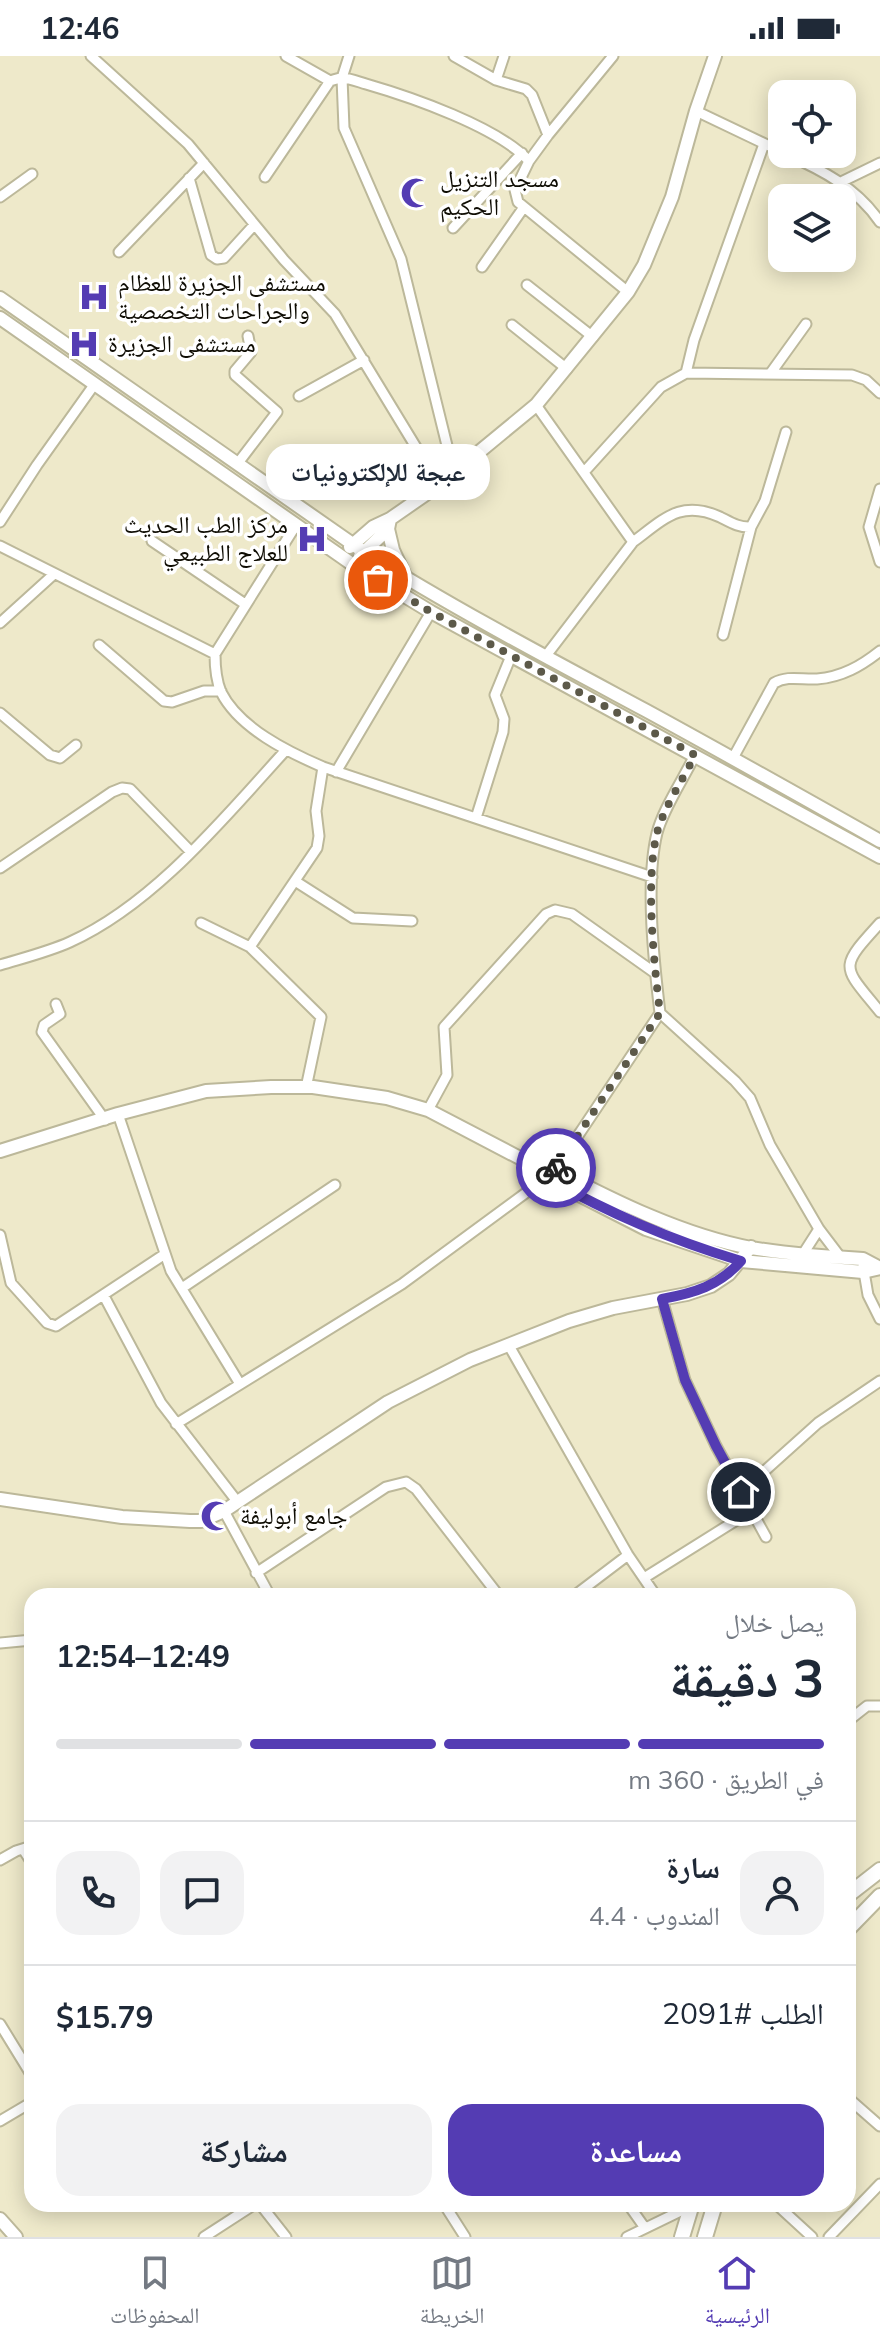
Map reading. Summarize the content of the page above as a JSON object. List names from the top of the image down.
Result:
{
  "places": {
    "mosque": ["مسجد التنزيل الحكيم", "جامع أبوليفة"],
    "hospital": ["مستشفى الجزيرة للعظام والجراحات التخصصية", "مستشفى الجزيرة", "مركز الطب الحديث للعلاج الطبيعي"],
    "other": ["عبجة للإلكترونيات"]
  },
  "page": {
    "status": "12:46",
    "bubble": "عبجة للإلكترونيات",
    "heading": ["3 دقيقة", "يصل خلال", "12:49–12:54"],
    "panel": [
      "سارة",
      "المندوب · 4.4",
      "الطلب #2091",
      "$15.79"
    ],
    "bar": "في الطريق · 360 m",
    "buttons": ["مساعدة", "مشاركة"],
    "tabs": ["الرئيسية", "الخريطة", "المحفوظات"]
  }
}
